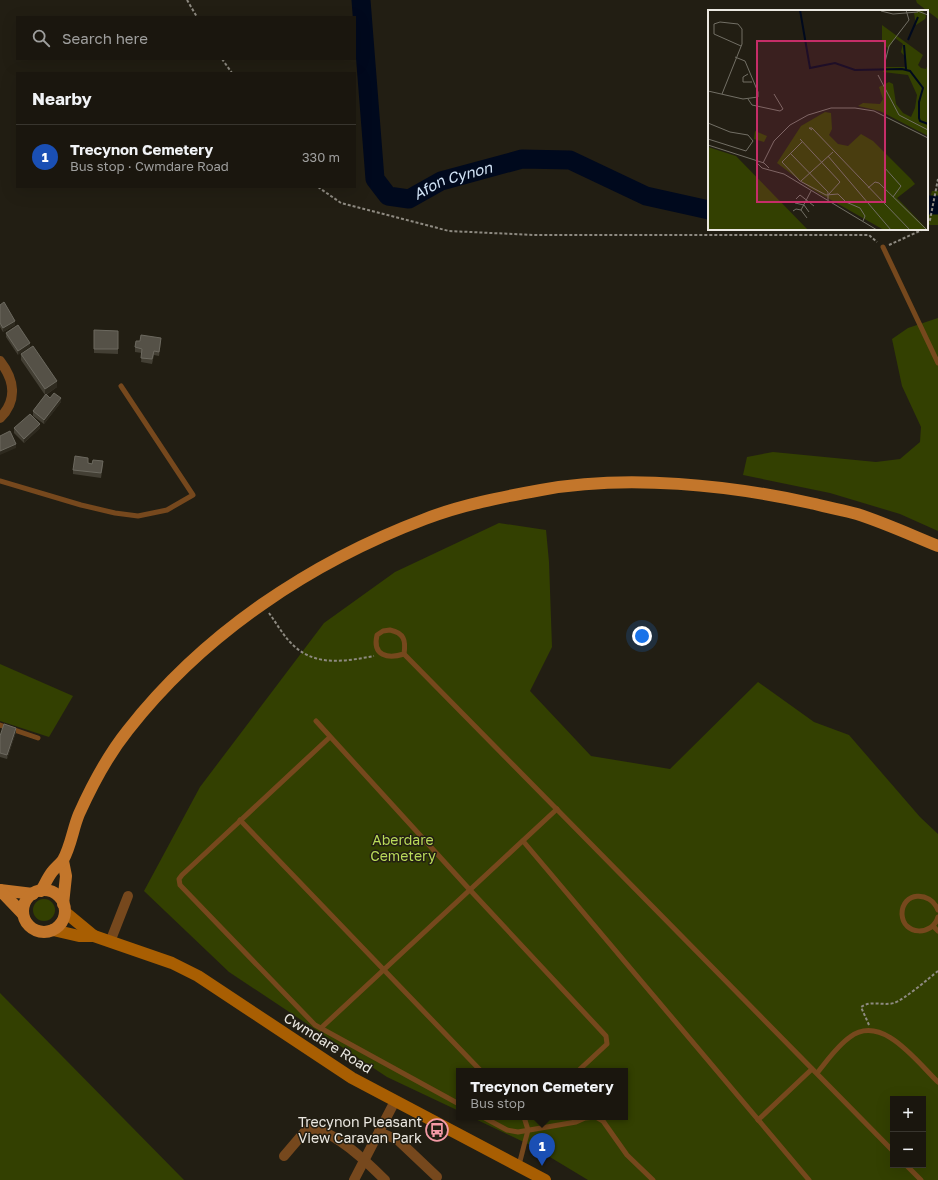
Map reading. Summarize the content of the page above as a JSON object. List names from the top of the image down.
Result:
{
  "streets": {
    "main road": ["Cwmdare Road"]
  },
  "water": ["Afon Cynon"],
  "parks": ["Aberdare Cemetery"],
  "places": {
    "bus stop": ["Trecynon Pleasant View Caravan Park"]
  },
  "page": {
    "search": "Search here",
    "heading": "Nearby",
    "list": [
      {
        "mark": "1",
        "name": "Trecynon Cemetery",
        "note": "Bus stop · Cwmdare Road",
        "value": "330 m"
      }
    ],
    "popup": ["Trecynon Cemetery", "Bus stop"],
    "map_buttons": ["+", "−"],
    "pins": "1"
  }
}
